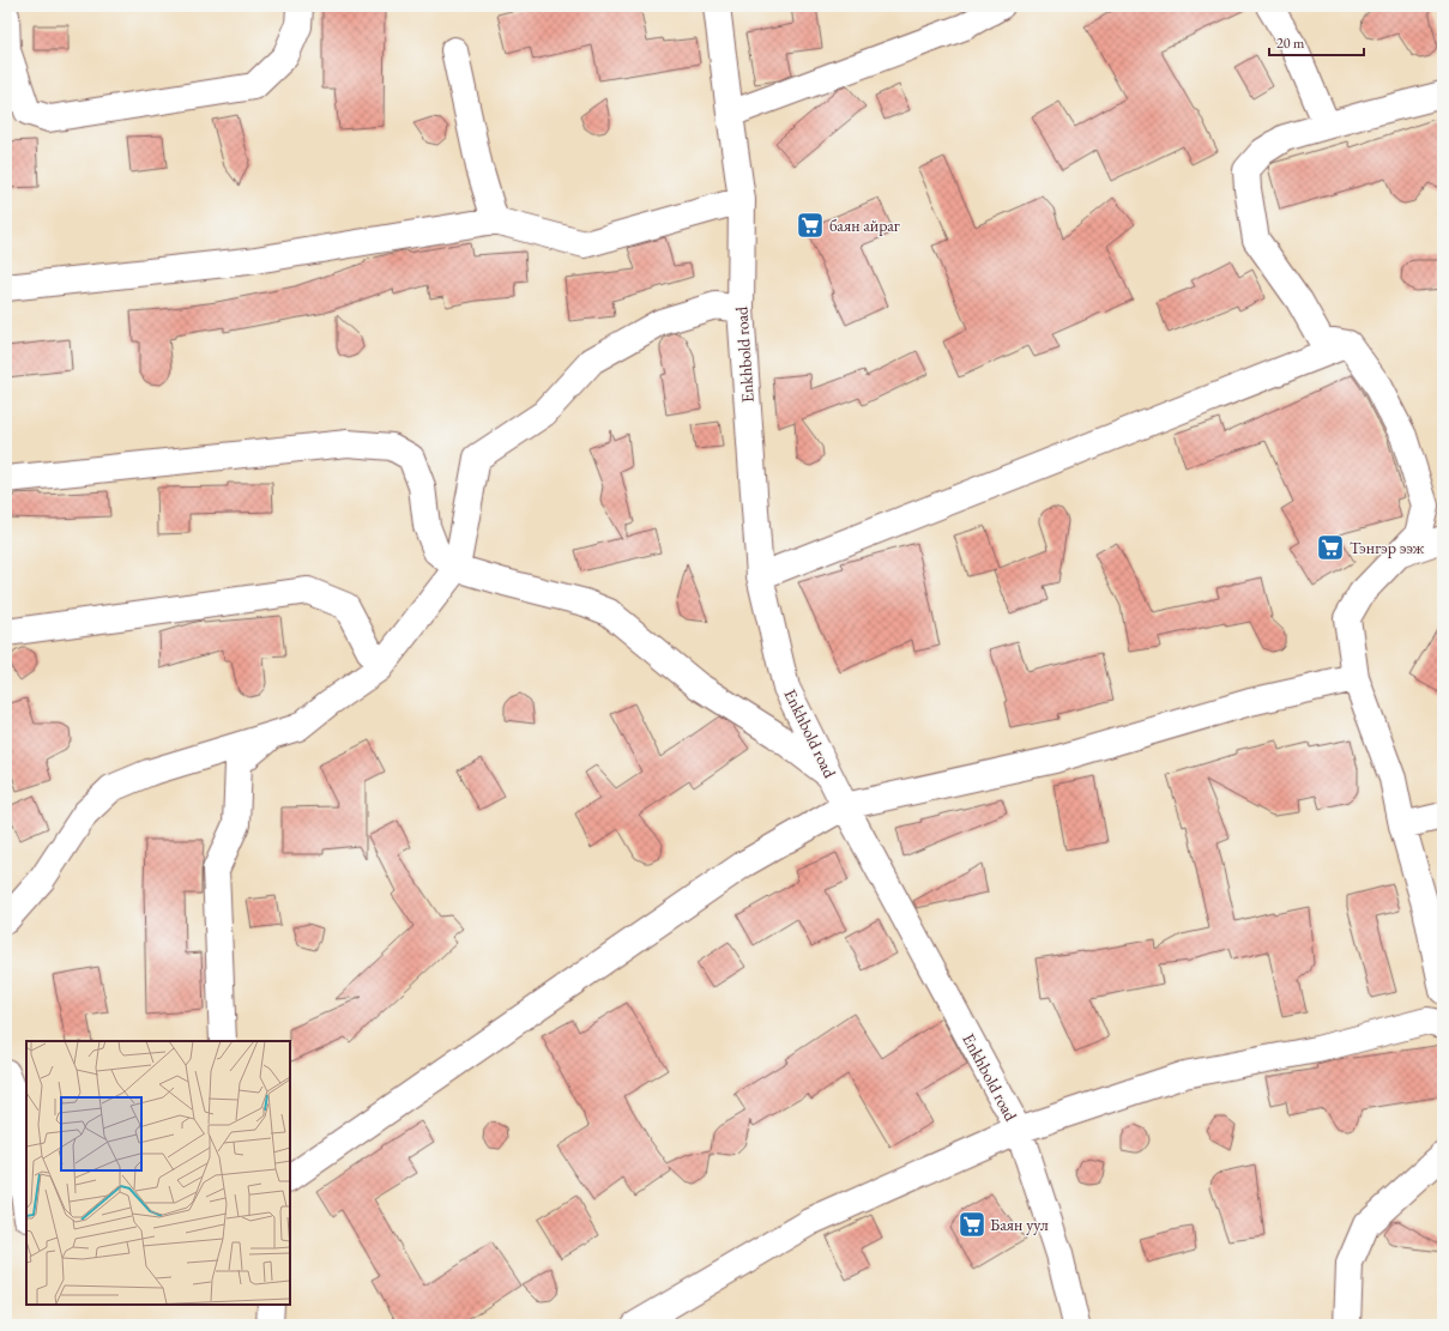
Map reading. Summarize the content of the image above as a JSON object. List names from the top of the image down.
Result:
{
  "streets": {
    "street": ["Enkhbold road"]
  },
  "places": {
    "supermarket": ["баян айраг", "Тэнгэр ээж", "Баян уул"]
  },
  "scale_bar": "20 m"
}
